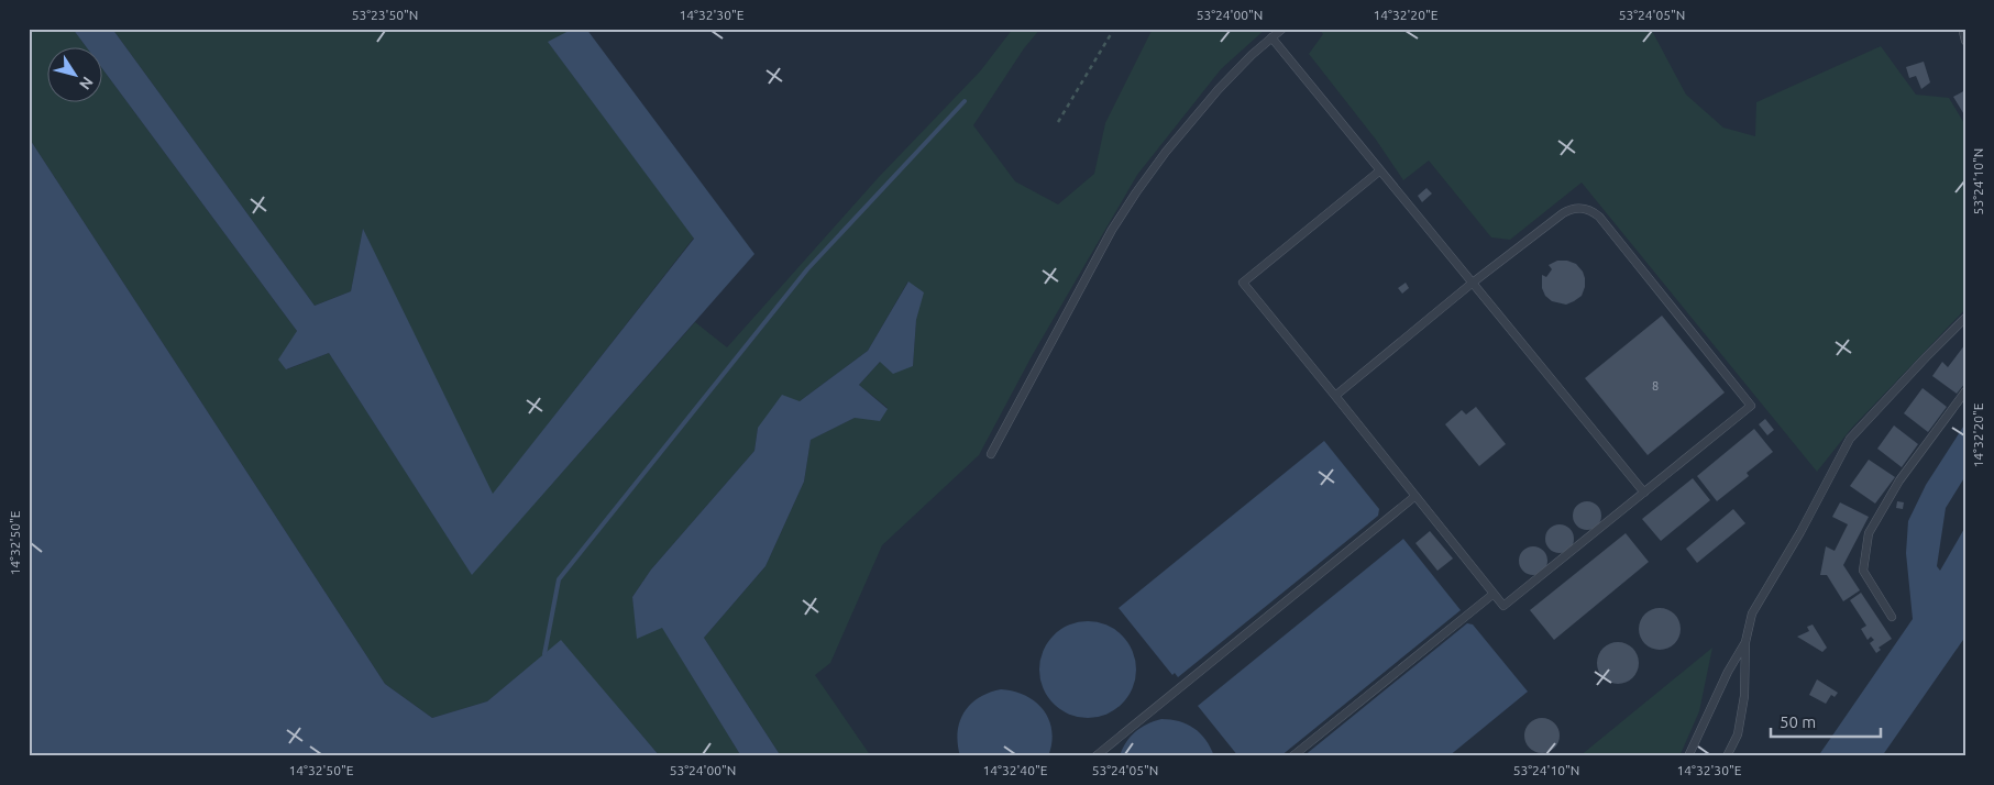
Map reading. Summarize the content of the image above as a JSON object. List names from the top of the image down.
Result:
{
  "house_numbers": ["8"],
  "scale_bar": "50 m",
  "north": "bottom right",
  "coordinates": [
    "53°23'50\"N",
    "14°32'30\"E",
    "53°24'00\"N",
    "14°32'20\"E",
    "53°24'05\"N",
    "53°24'10\"N",
    "14°32'50\"E",
    "14°32'40\"E"
  ]
}
